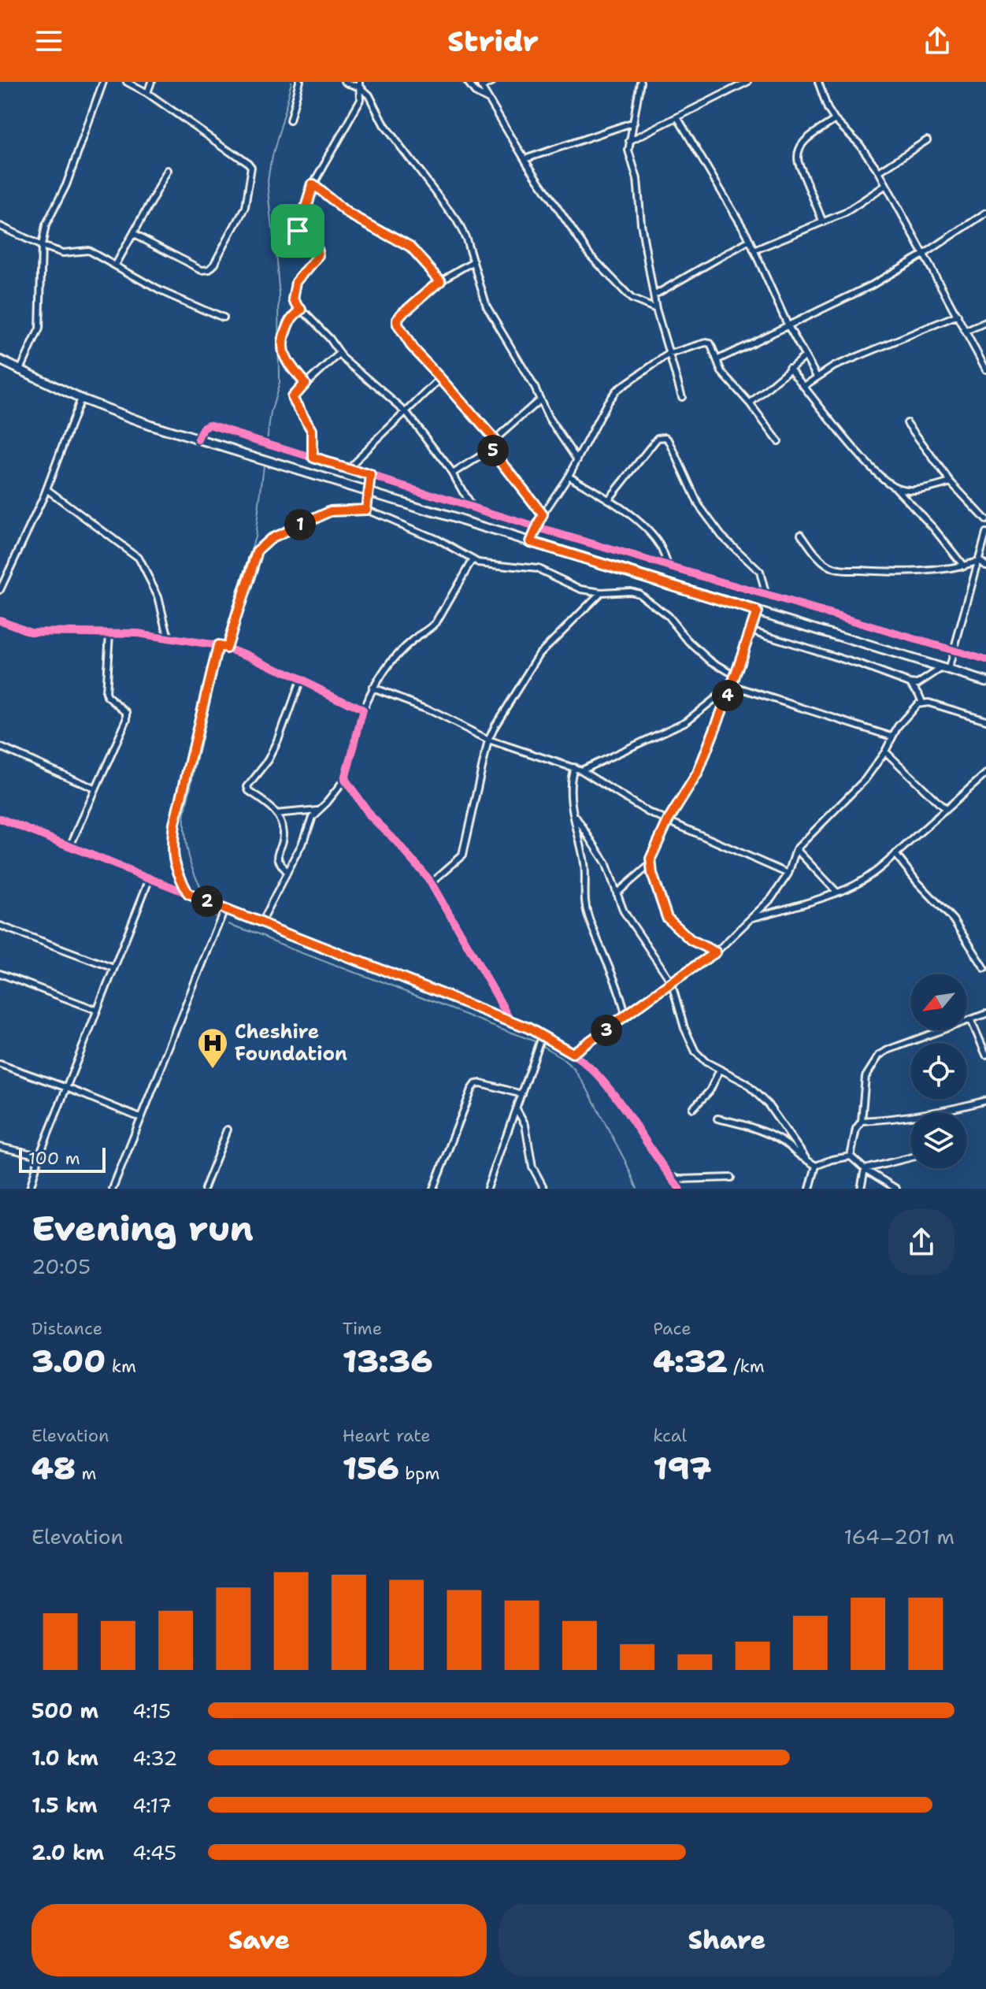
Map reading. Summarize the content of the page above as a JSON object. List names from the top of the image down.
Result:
{
  "places": {
    "hospital": ["Cheshire Foundation"]
  },
  "scale_bar": "100 m",
  "north": "bottom left",
  "page": {
    "header": "Stridr",
    "pins": [
      "5",
      "1",
      "4",
      "2",
      "3"
    ],
    "scale": "100 m",
    "heading": ["Evening run", "20:05"],
    "stats": [
      ["Distance", "3.00 km"],
      ["Time", "13:36"],
      ["Pace", "4:32 /km"],
      ["Elevation", "48 m"],
      ["Heart rate", "156 bpm"],
      ["kcal", "197"]
    ],
    "chart": ["Elevation", "164–201 m"],
    "list": [
      {
        "name": "500 m",
        "note": "4:15"
      },
      {
        "name": "1.0 km",
        "note": "4:32"
      },
      {
        "name": "1.5 km",
        "note": "4:17"
      },
      {
        "name": "2.0 km",
        "note": "4:45"
      }
    ],
    "buttons": ["Save", "Share"]
  }
}
